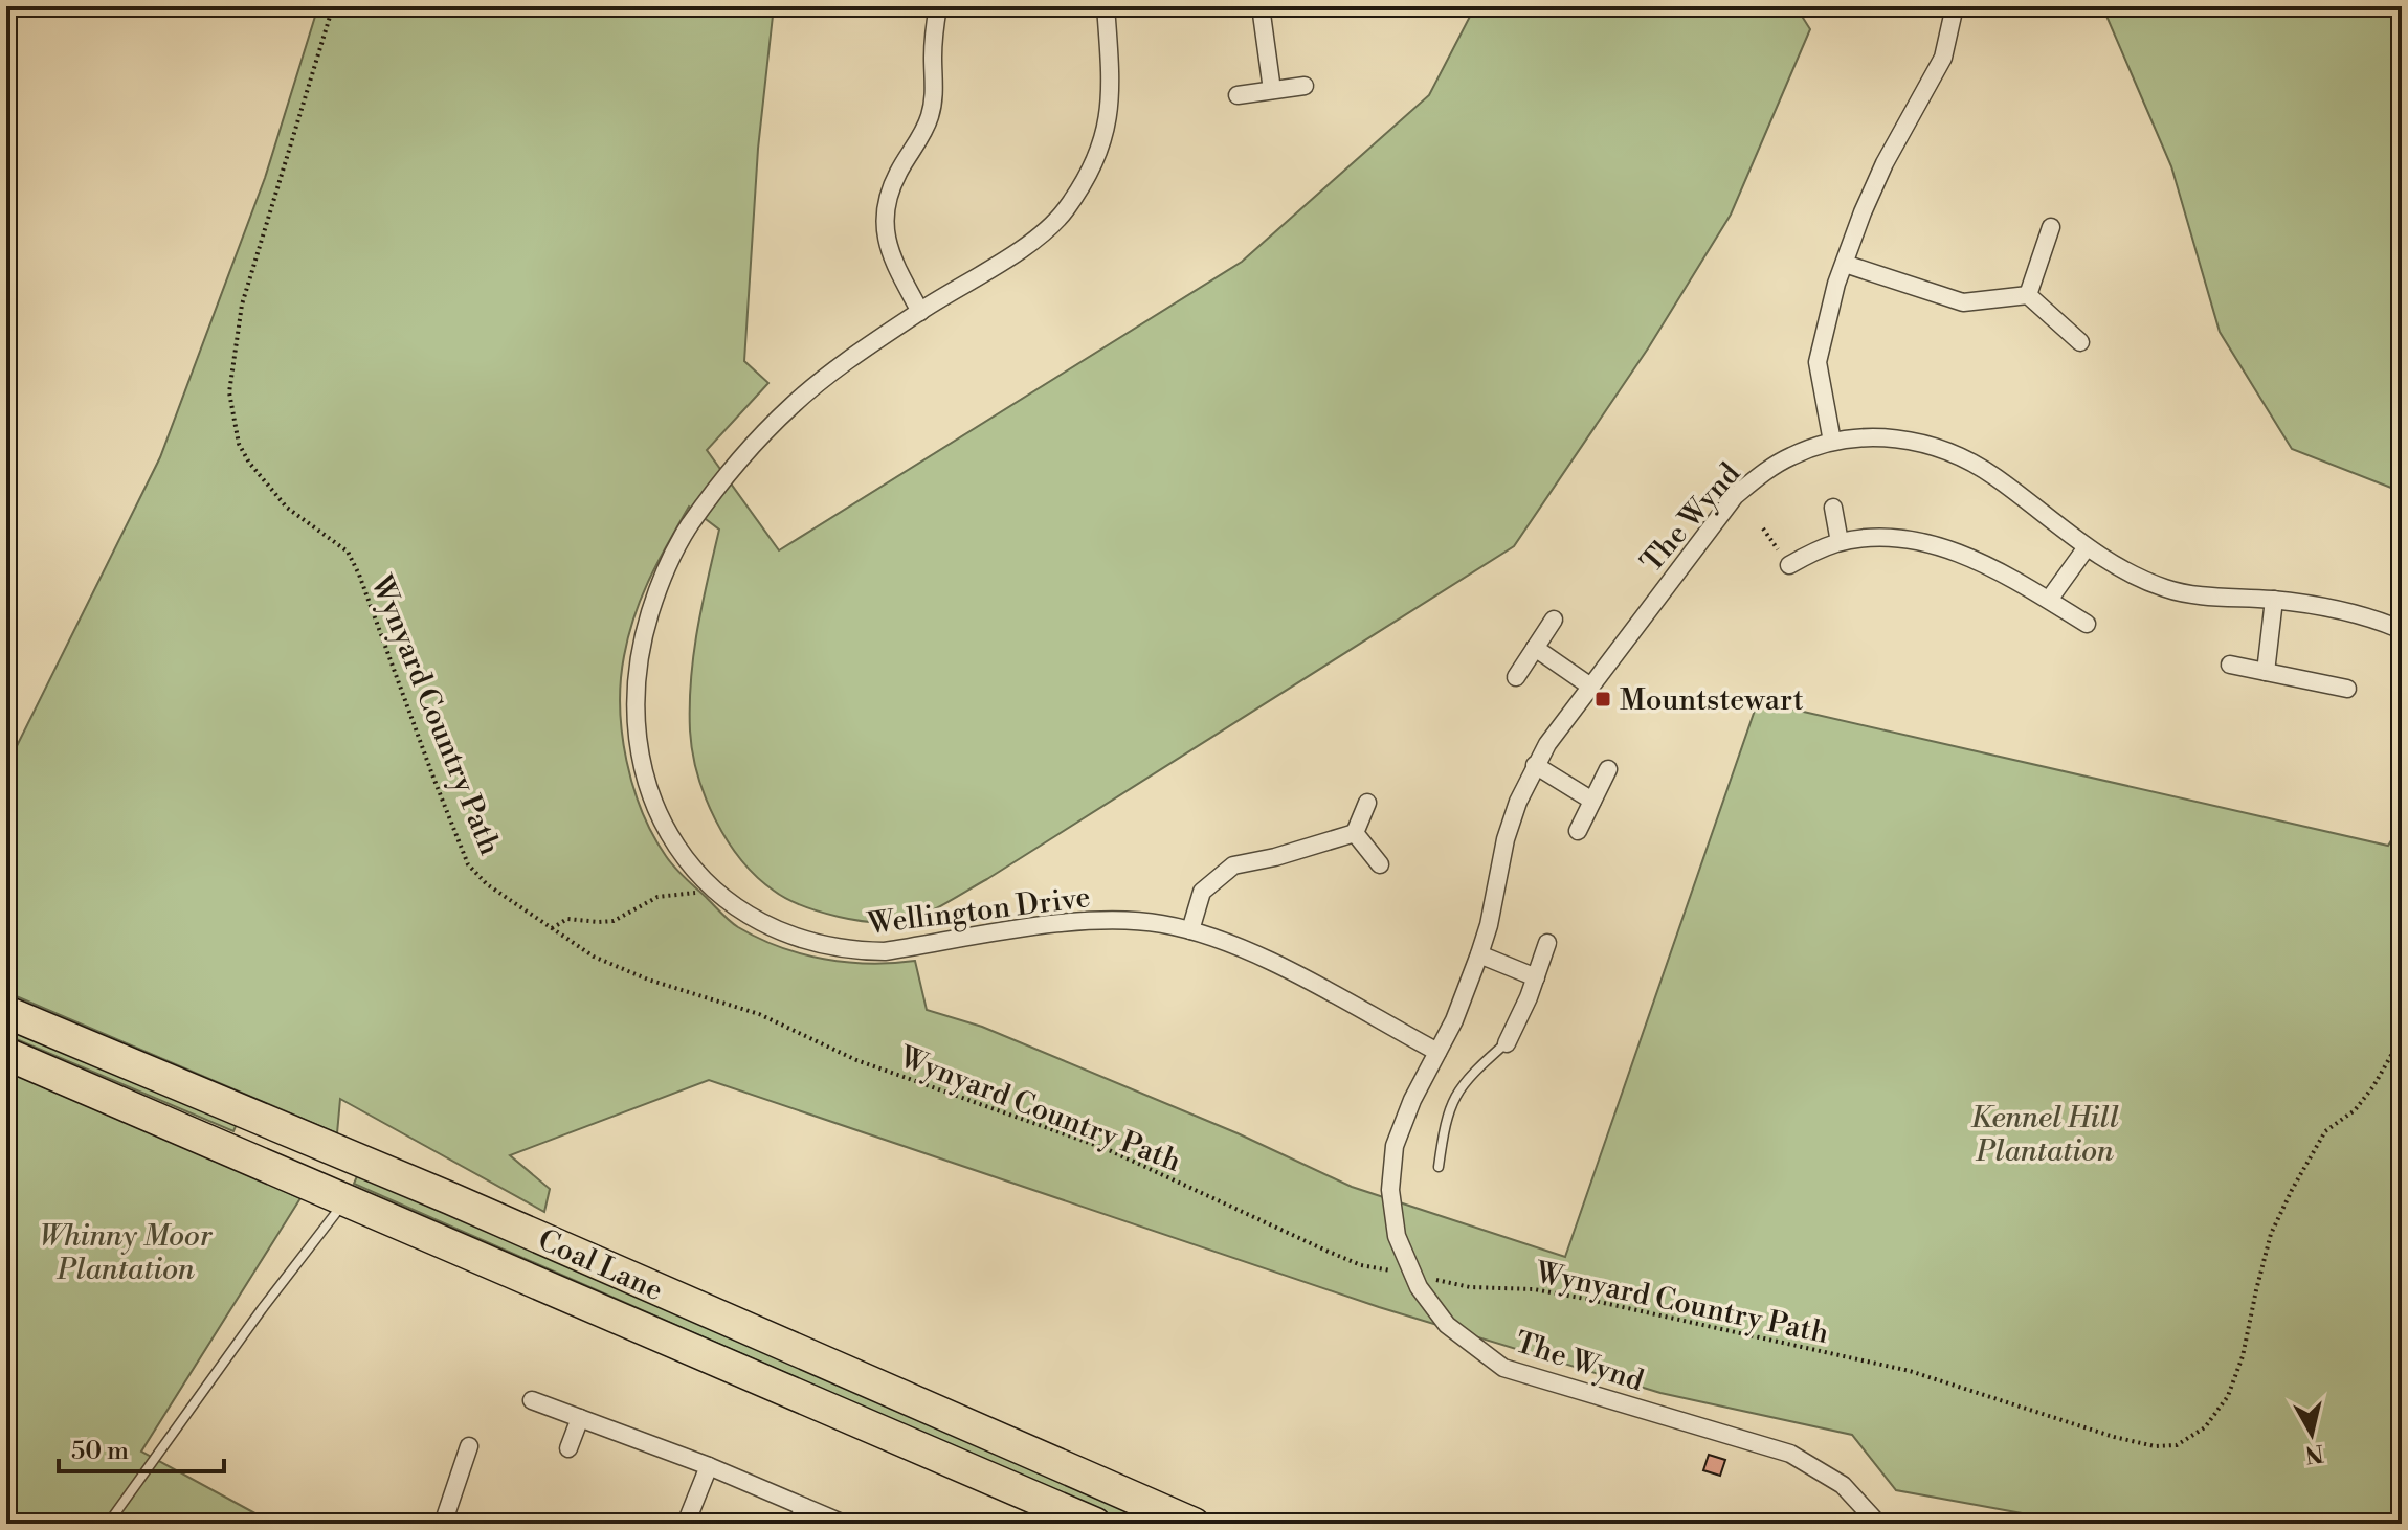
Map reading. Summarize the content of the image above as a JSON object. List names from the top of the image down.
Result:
{
  "streets": {
    "highway": ["Coal Lane"],
    "street": ["The Wynd", "Wellington Drive"],
    "path": ["Wynyard Country Path"]
  },
  "crossings": [
    ["The Wynd", "Wynyard Country Path"],
    ["The Wynd", "Wellington Drive"]
  ],
  "parks": ["Kennel Hill Plantation", "Whinny Moor Plantation"],
  "places": {
    "transit": ["Mountstewart"]
  },
  "scale_bar": "50 m",
  "north": "bottom"
}
